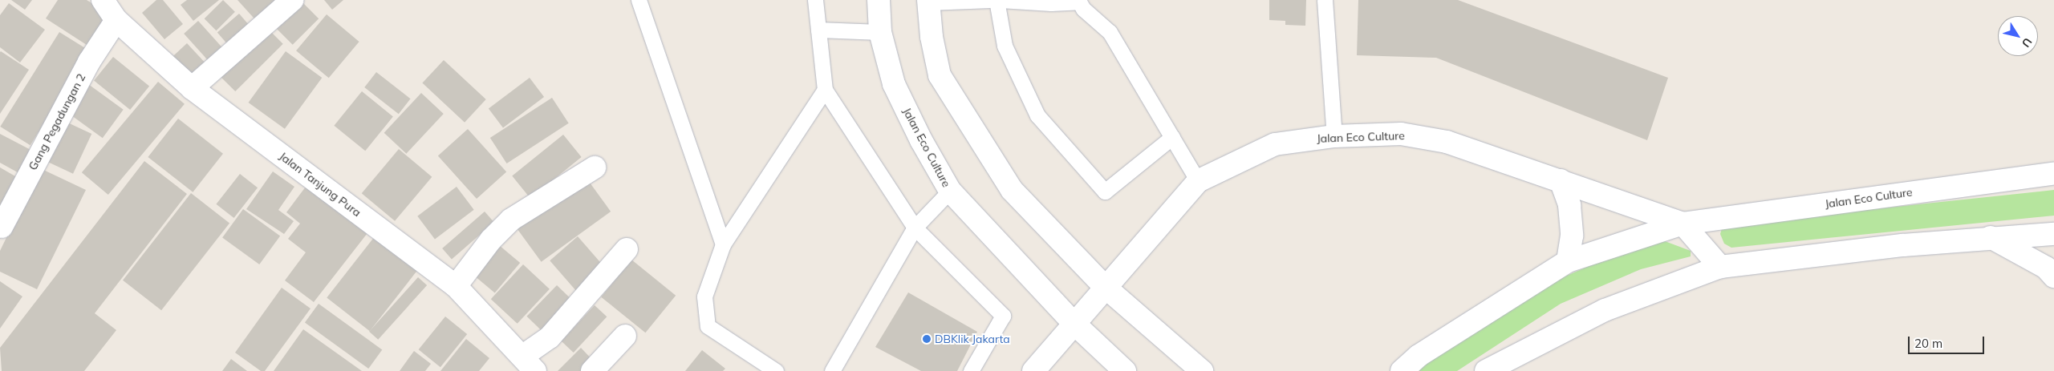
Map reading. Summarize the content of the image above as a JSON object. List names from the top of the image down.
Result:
{
  "streets": {
    "street": ["Gang Pegadungan 2", "Jalan Eco Culture", "Jalan Tanjung Pura"]
  },
  "crossings": [
    ["Gang Pegadungan 2", "Jalan Tanjung Pura"]
  ],
  "places": ["DBKlik Jakarta"],
  "scale_bar": "20 m",
  "north": "bottom right"
}
